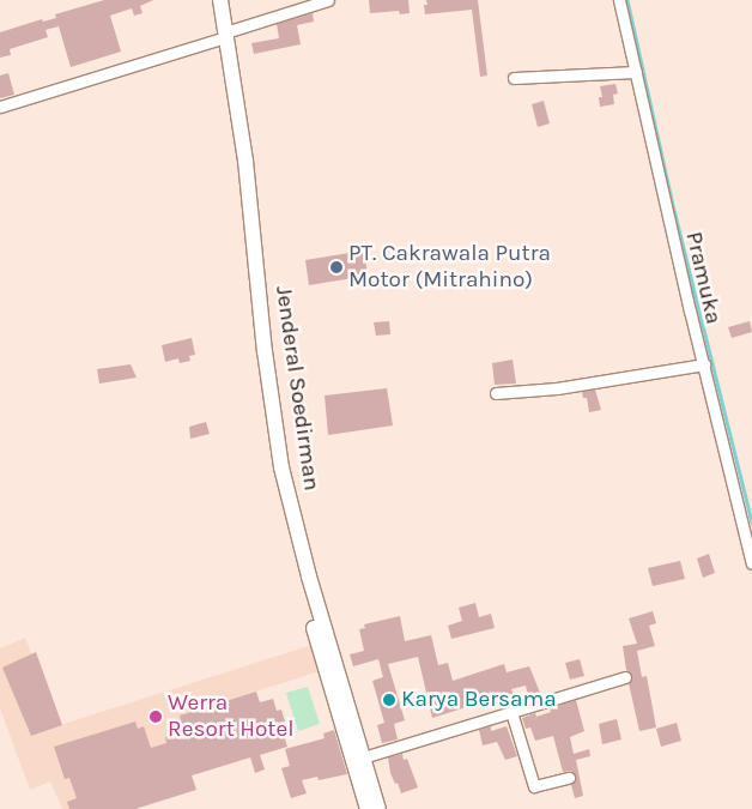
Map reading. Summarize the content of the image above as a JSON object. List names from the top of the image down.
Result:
{
  "streets": {
    "highway": ["Jenderal Soedirman"],
    "street": ["Pramuka"]
  },
  "places": ["PT. Cakrawala Putra Motor (Mitrahino)", "Karya Bersama", "Werra Resort Hotel"]
}
